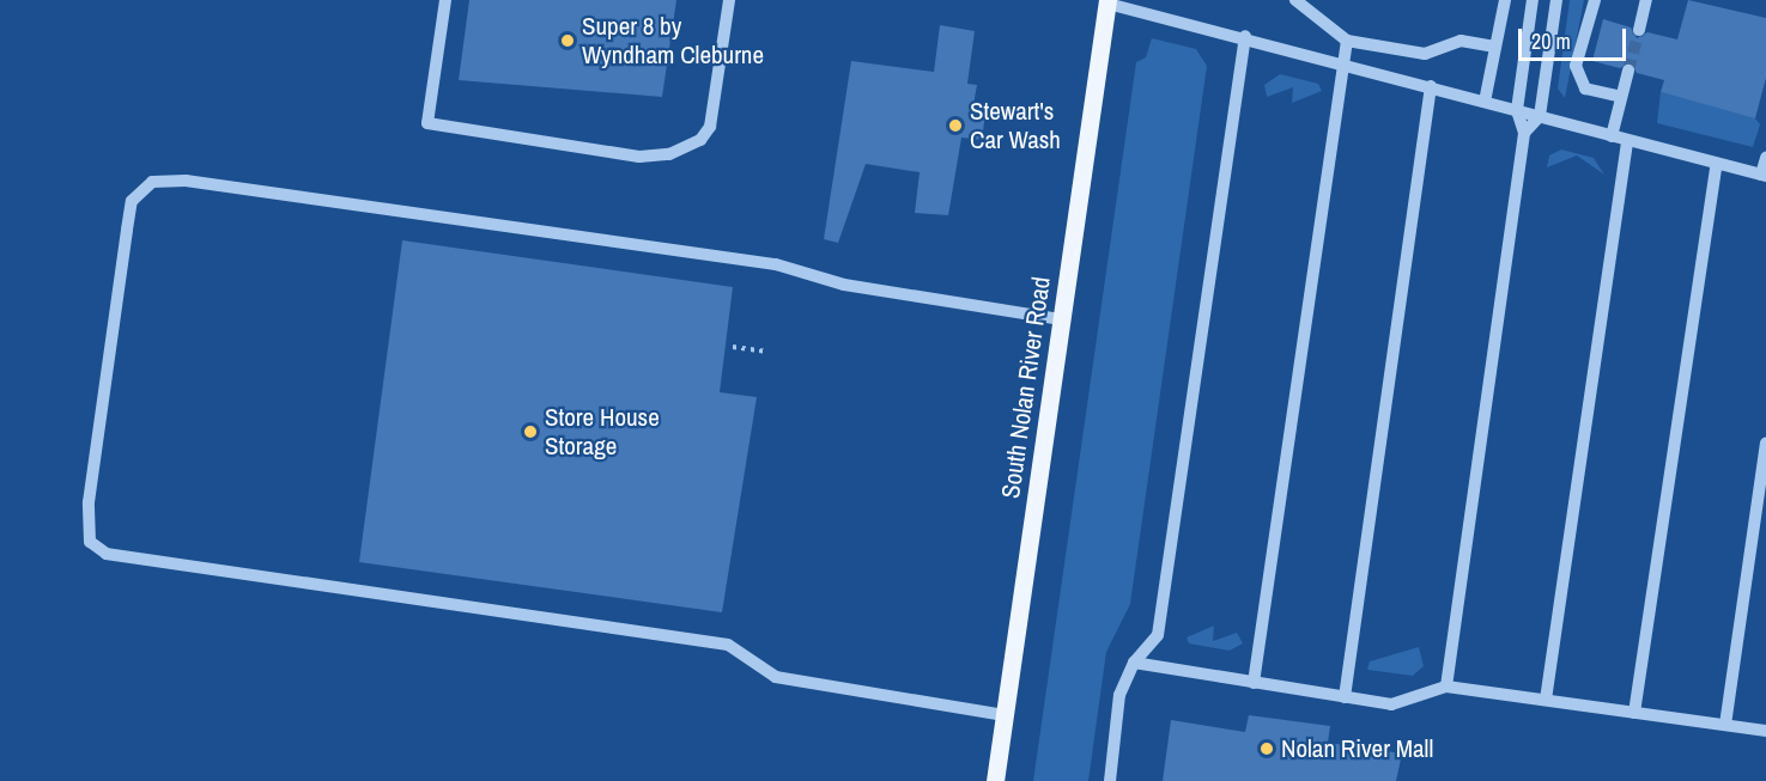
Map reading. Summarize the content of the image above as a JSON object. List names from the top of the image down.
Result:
{
  "streets": {
    "main road": ["South Nolan River Road"]
  },
  "places": [
    "Super 8 by Wyndham Cleburne",
    "Stewart's Car Wash",
    "Store House Storage",
    "Nolan River Mall"
  ],
  "scale_bar": "20 m"
}
